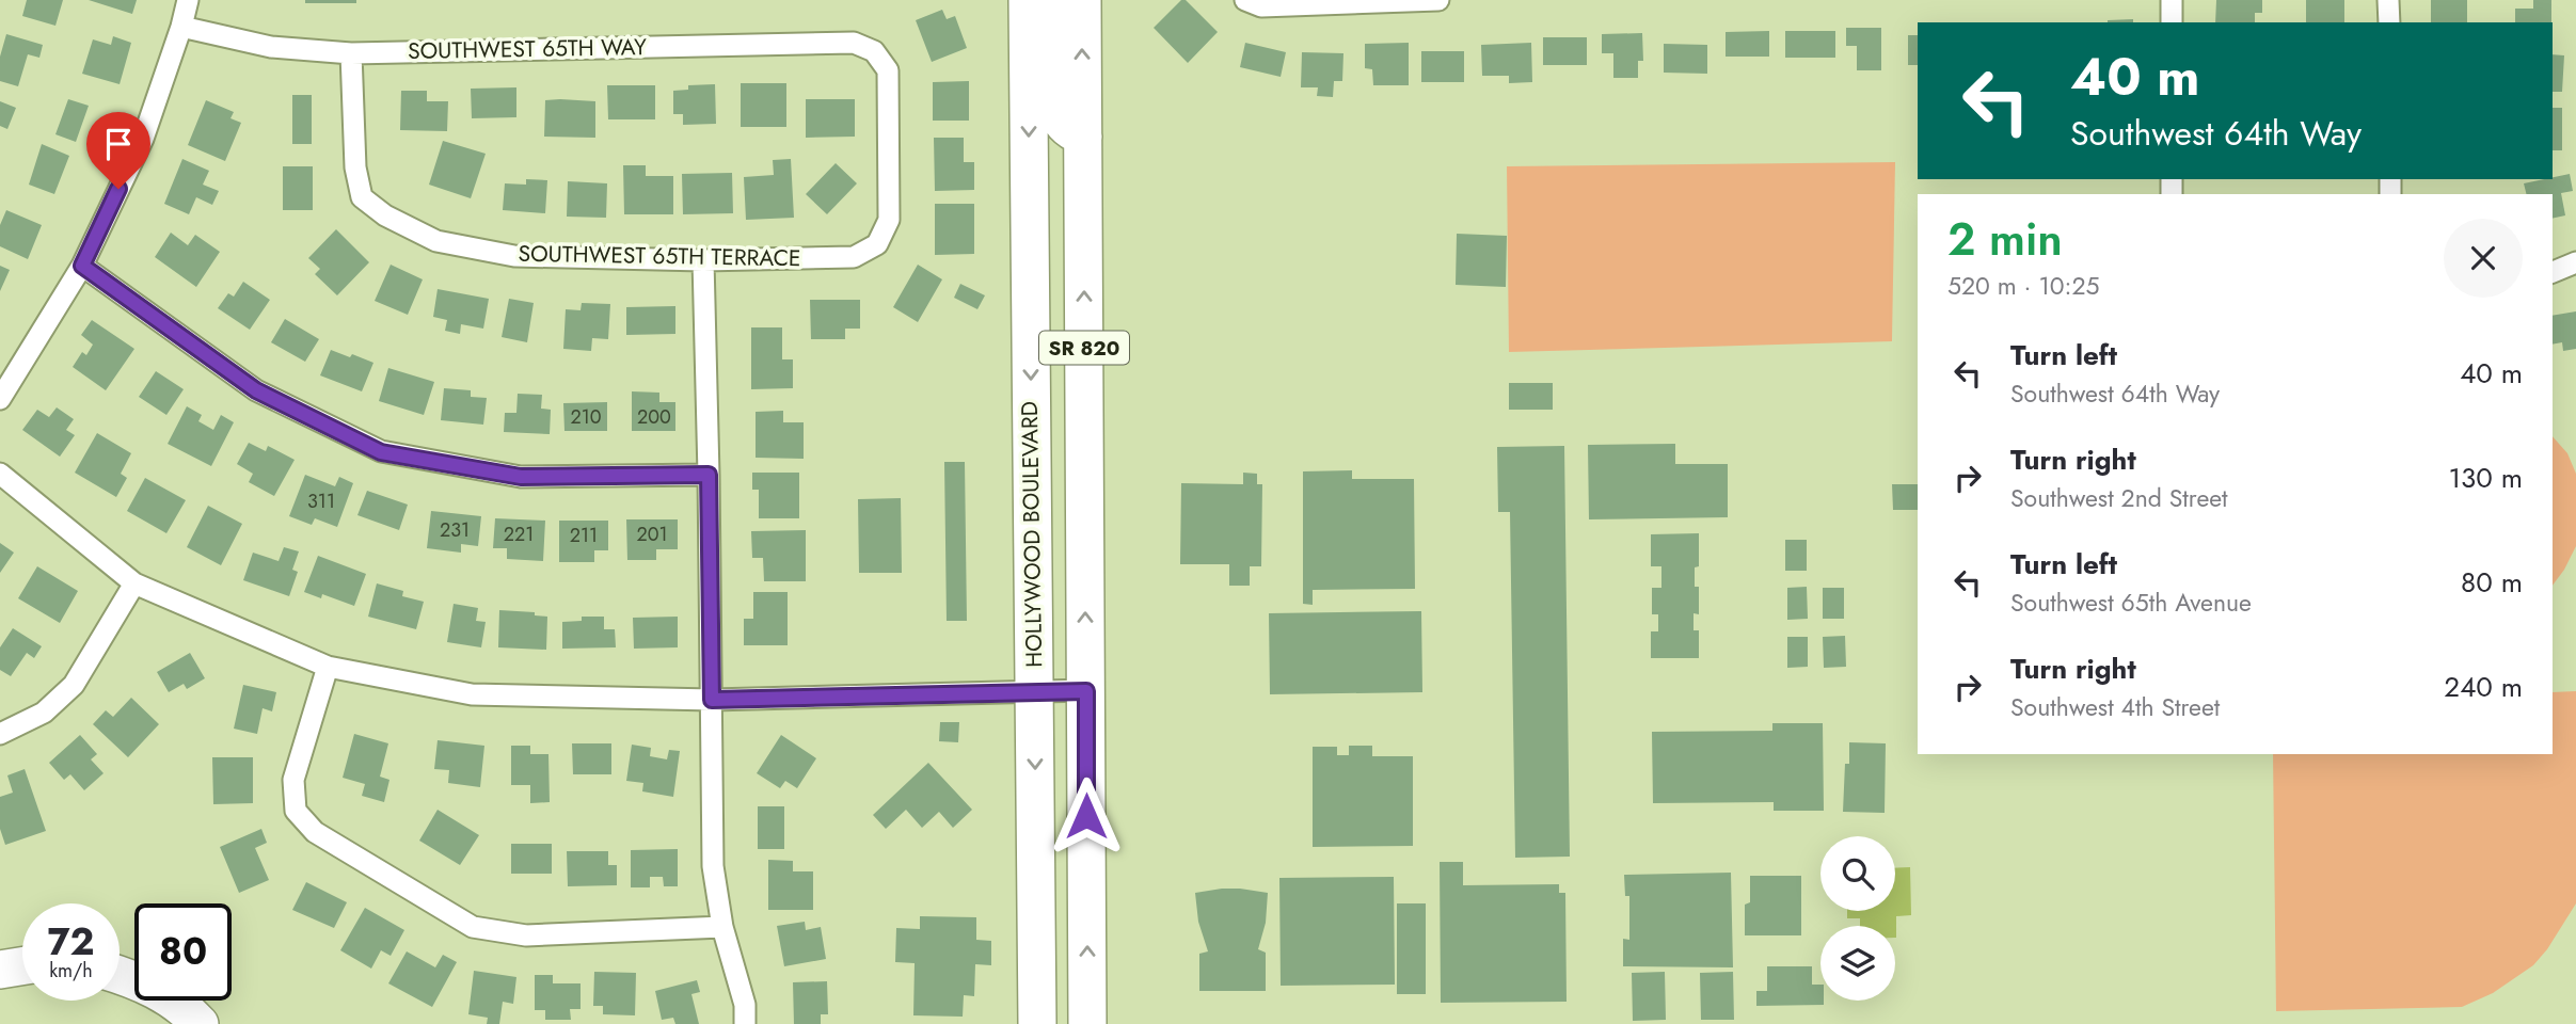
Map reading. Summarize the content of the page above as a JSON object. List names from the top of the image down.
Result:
{
  "streets": {
    "highway": ["SR 820", "HOLLYWOOD BOULEVARD"],
    "street": ["SOUTHWEST 65TH WAY", "SOUTHWEST 65TH TERRACE"]
  },
  "crossings": [
    ["SOUTHWEST 65TH WAY", "SOUTHWEST 65TH TERRACE"]
  ],
  "house_numbers": [
    "210",
    "200",
    "311",
    "231",
    "221",
    "201",
    "211"
  ],
  "page": {
    "turn": ["40 m", "Southwest 64th Way"],
    "heading": ["2 min", "520 m · 10:25"],
    "list": [
      {
        "name": "Turn left",
        "note": "Southwest 64th Way",
        "value": "40 m"
      },
      {
        "name": "Turn right",
        "note": "Southwest 2nd Street",
        "value": "130 m"
      },
      {
        "name": "Turn left",
        "note": "Southwest 65th Avenue",
        "value": "80 m"
      },
      {
        "name": "Turn right",
        "note": "Southwest 4th Street",
        "value": "240 m"
      }
    ],
    "speed": "72 km/h",
    "limit": "80"
  }
}
